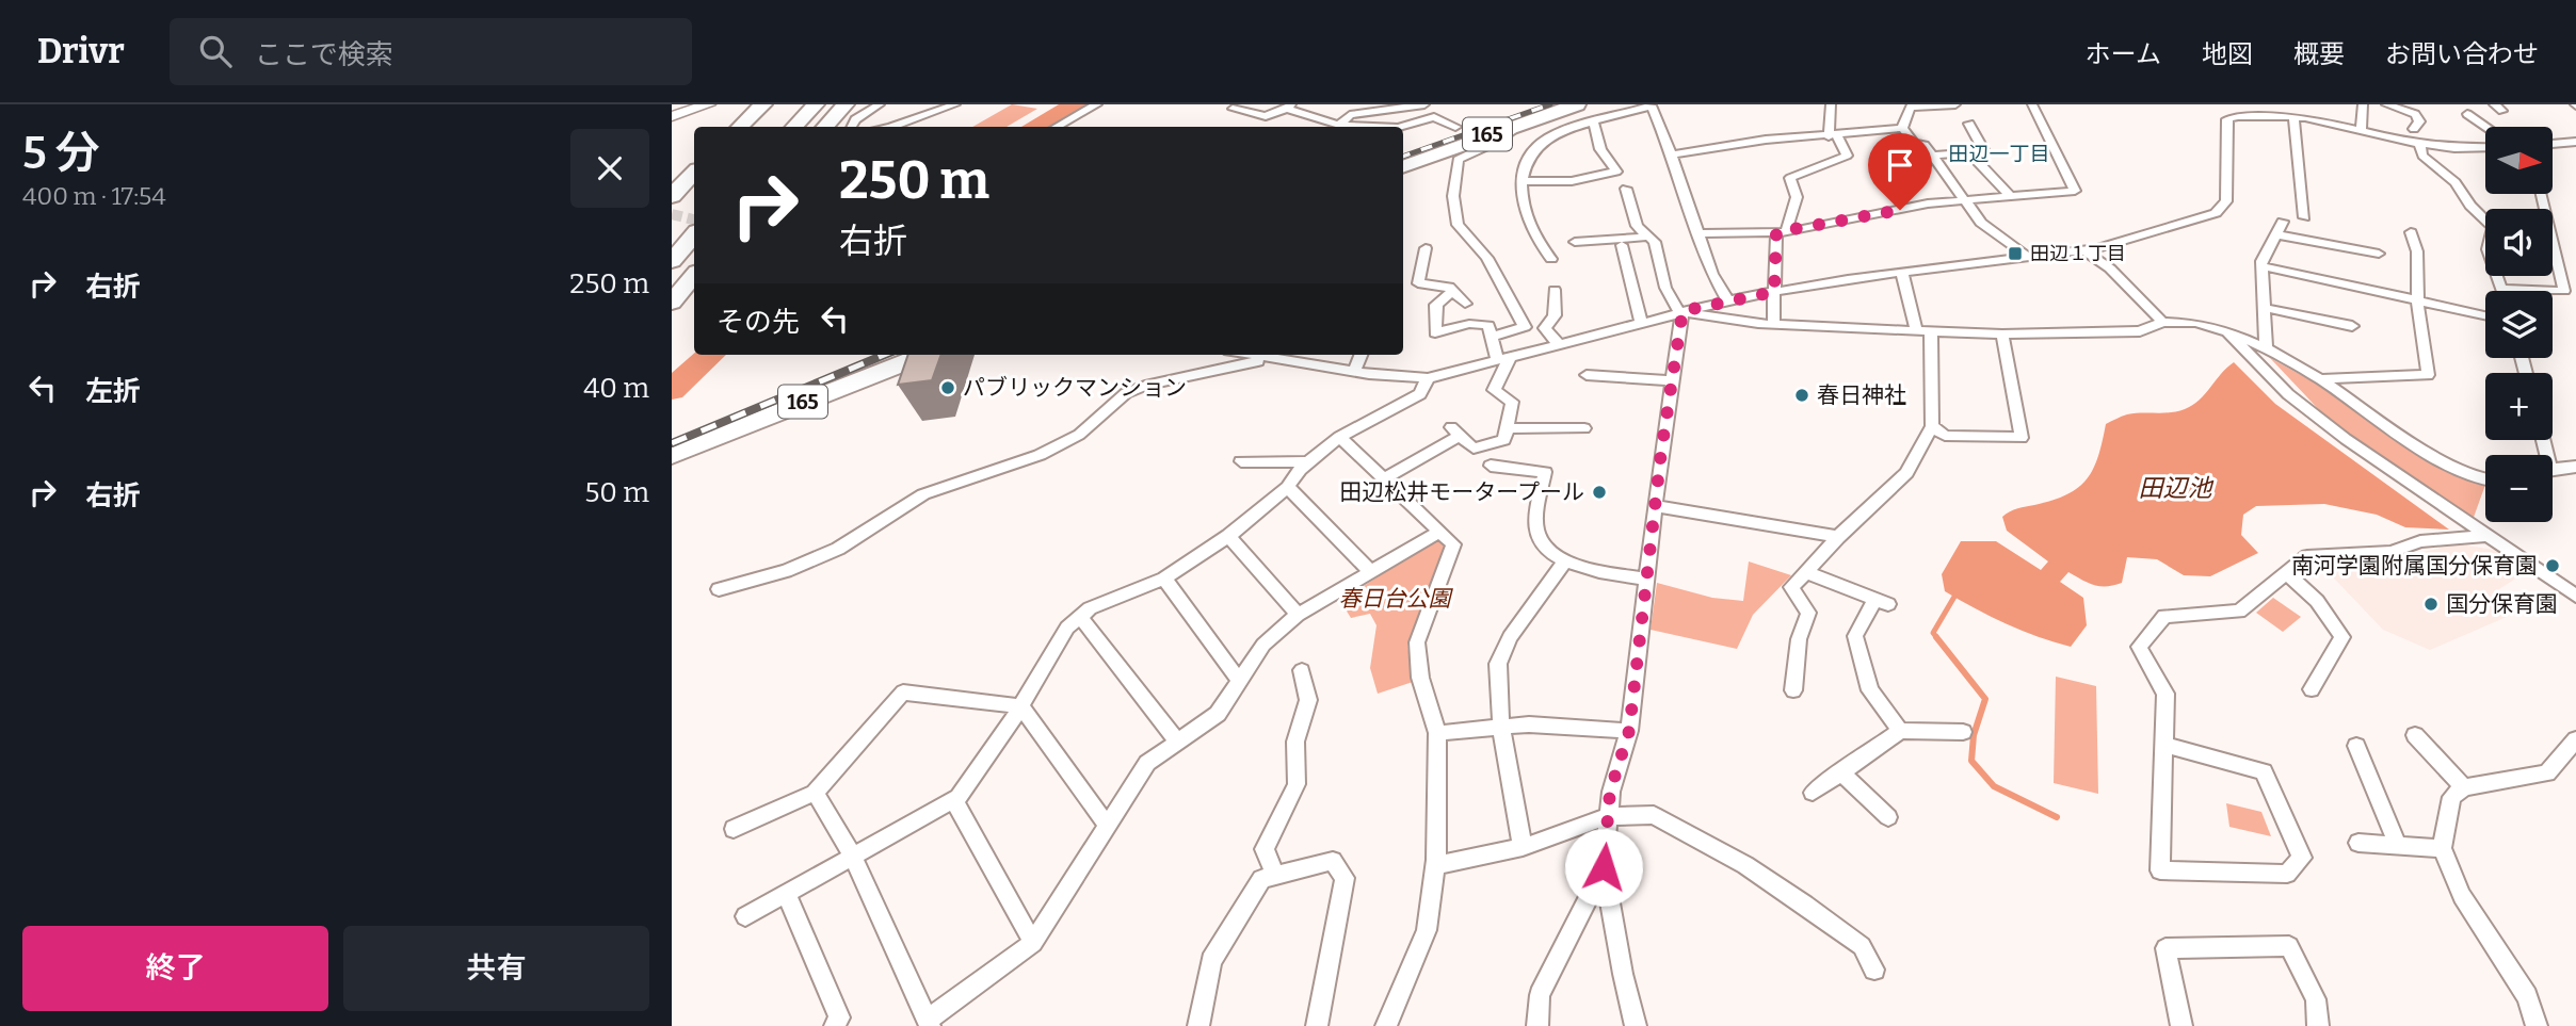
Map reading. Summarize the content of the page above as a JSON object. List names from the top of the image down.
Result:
{
  "streets": {
    "highway": ["165"]
  },
  "districts": ["田辺一丁目"],
  "water": ["田辺池"],
  "parks": ["春日台公園"],
  "places": {
    "transit": ["田辺１丁目"],
    "other": [
      "パブリックマンション",
      "春日神社",
      "田辺松井モータープール",
      "南河学園附属国分保育園",
      "国分保育園"
    ]
  },
  "north": "right",
  "page": {
    "header": "Drivr",
    "search": "ここで検索",
    "nav": [
      "ホーム",
      "地図",
      "概要",
      "お問い合わせ"
    ],
    "heading": ["5 分", "400 m · 17:54"],
    "map_buttons": ["+", "−"],
    "turn": ["250 m", "右折"],
    "list": [
      {
        "name": "右折",
        "value": "250 m"
      },
      {
        "name": "左折",
        "value": "40 m"
      },
      {
        "name": "右折",
        "value": "50 m"
      }
    ],
    "then": "その先",
    "buttons": ["終了", "共有"]
  }
}
